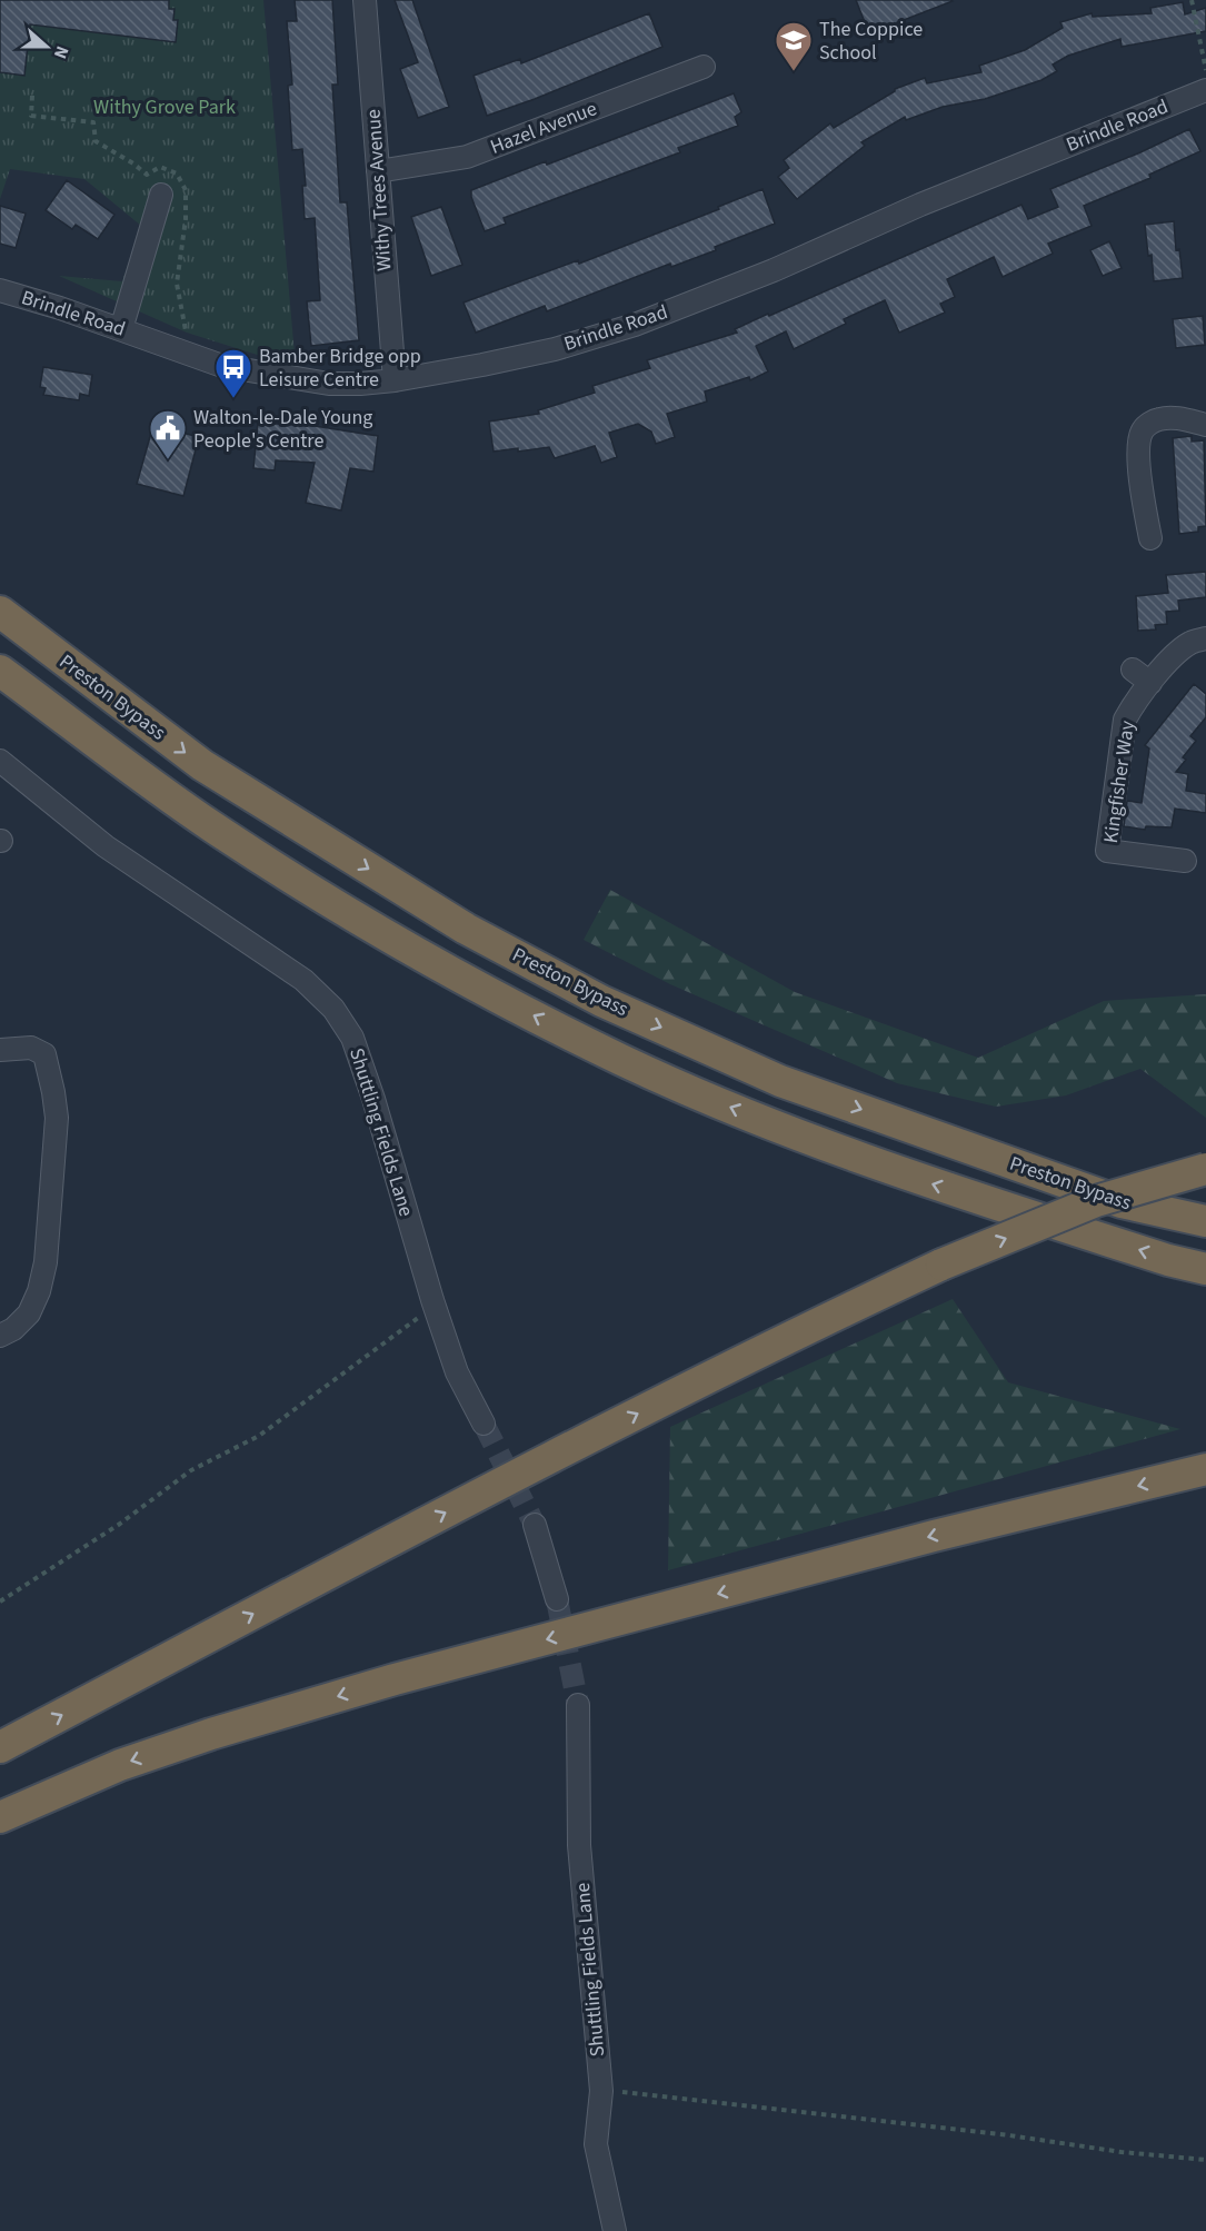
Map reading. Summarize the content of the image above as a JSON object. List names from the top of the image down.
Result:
{
  "streets": {
    "highway": ["Preston Bypass"],
    "street": [
      "Brindle Road",
      "Hazel Avenue",
      "Withy Trees Avenue",
      "Kingfisher Way",
      "Shuttling Fields Lane"
    ]
  },
  "crossings": [
    ["Brindle Road", "Withy Trees Avenue"],
    ["Hazel Avenue", "Withy Trees Avenue"]
  ],
  "parks": ["Withy Grove Park"],
  "places": {
    "school or university": ["The Coppice School"],
    "bus stop": ["Bamber Bridge opp Leisure Centre"],
    "public building": ["Walton-le-Dale Young People's Centre"]
  },
  "north": "right"
}
